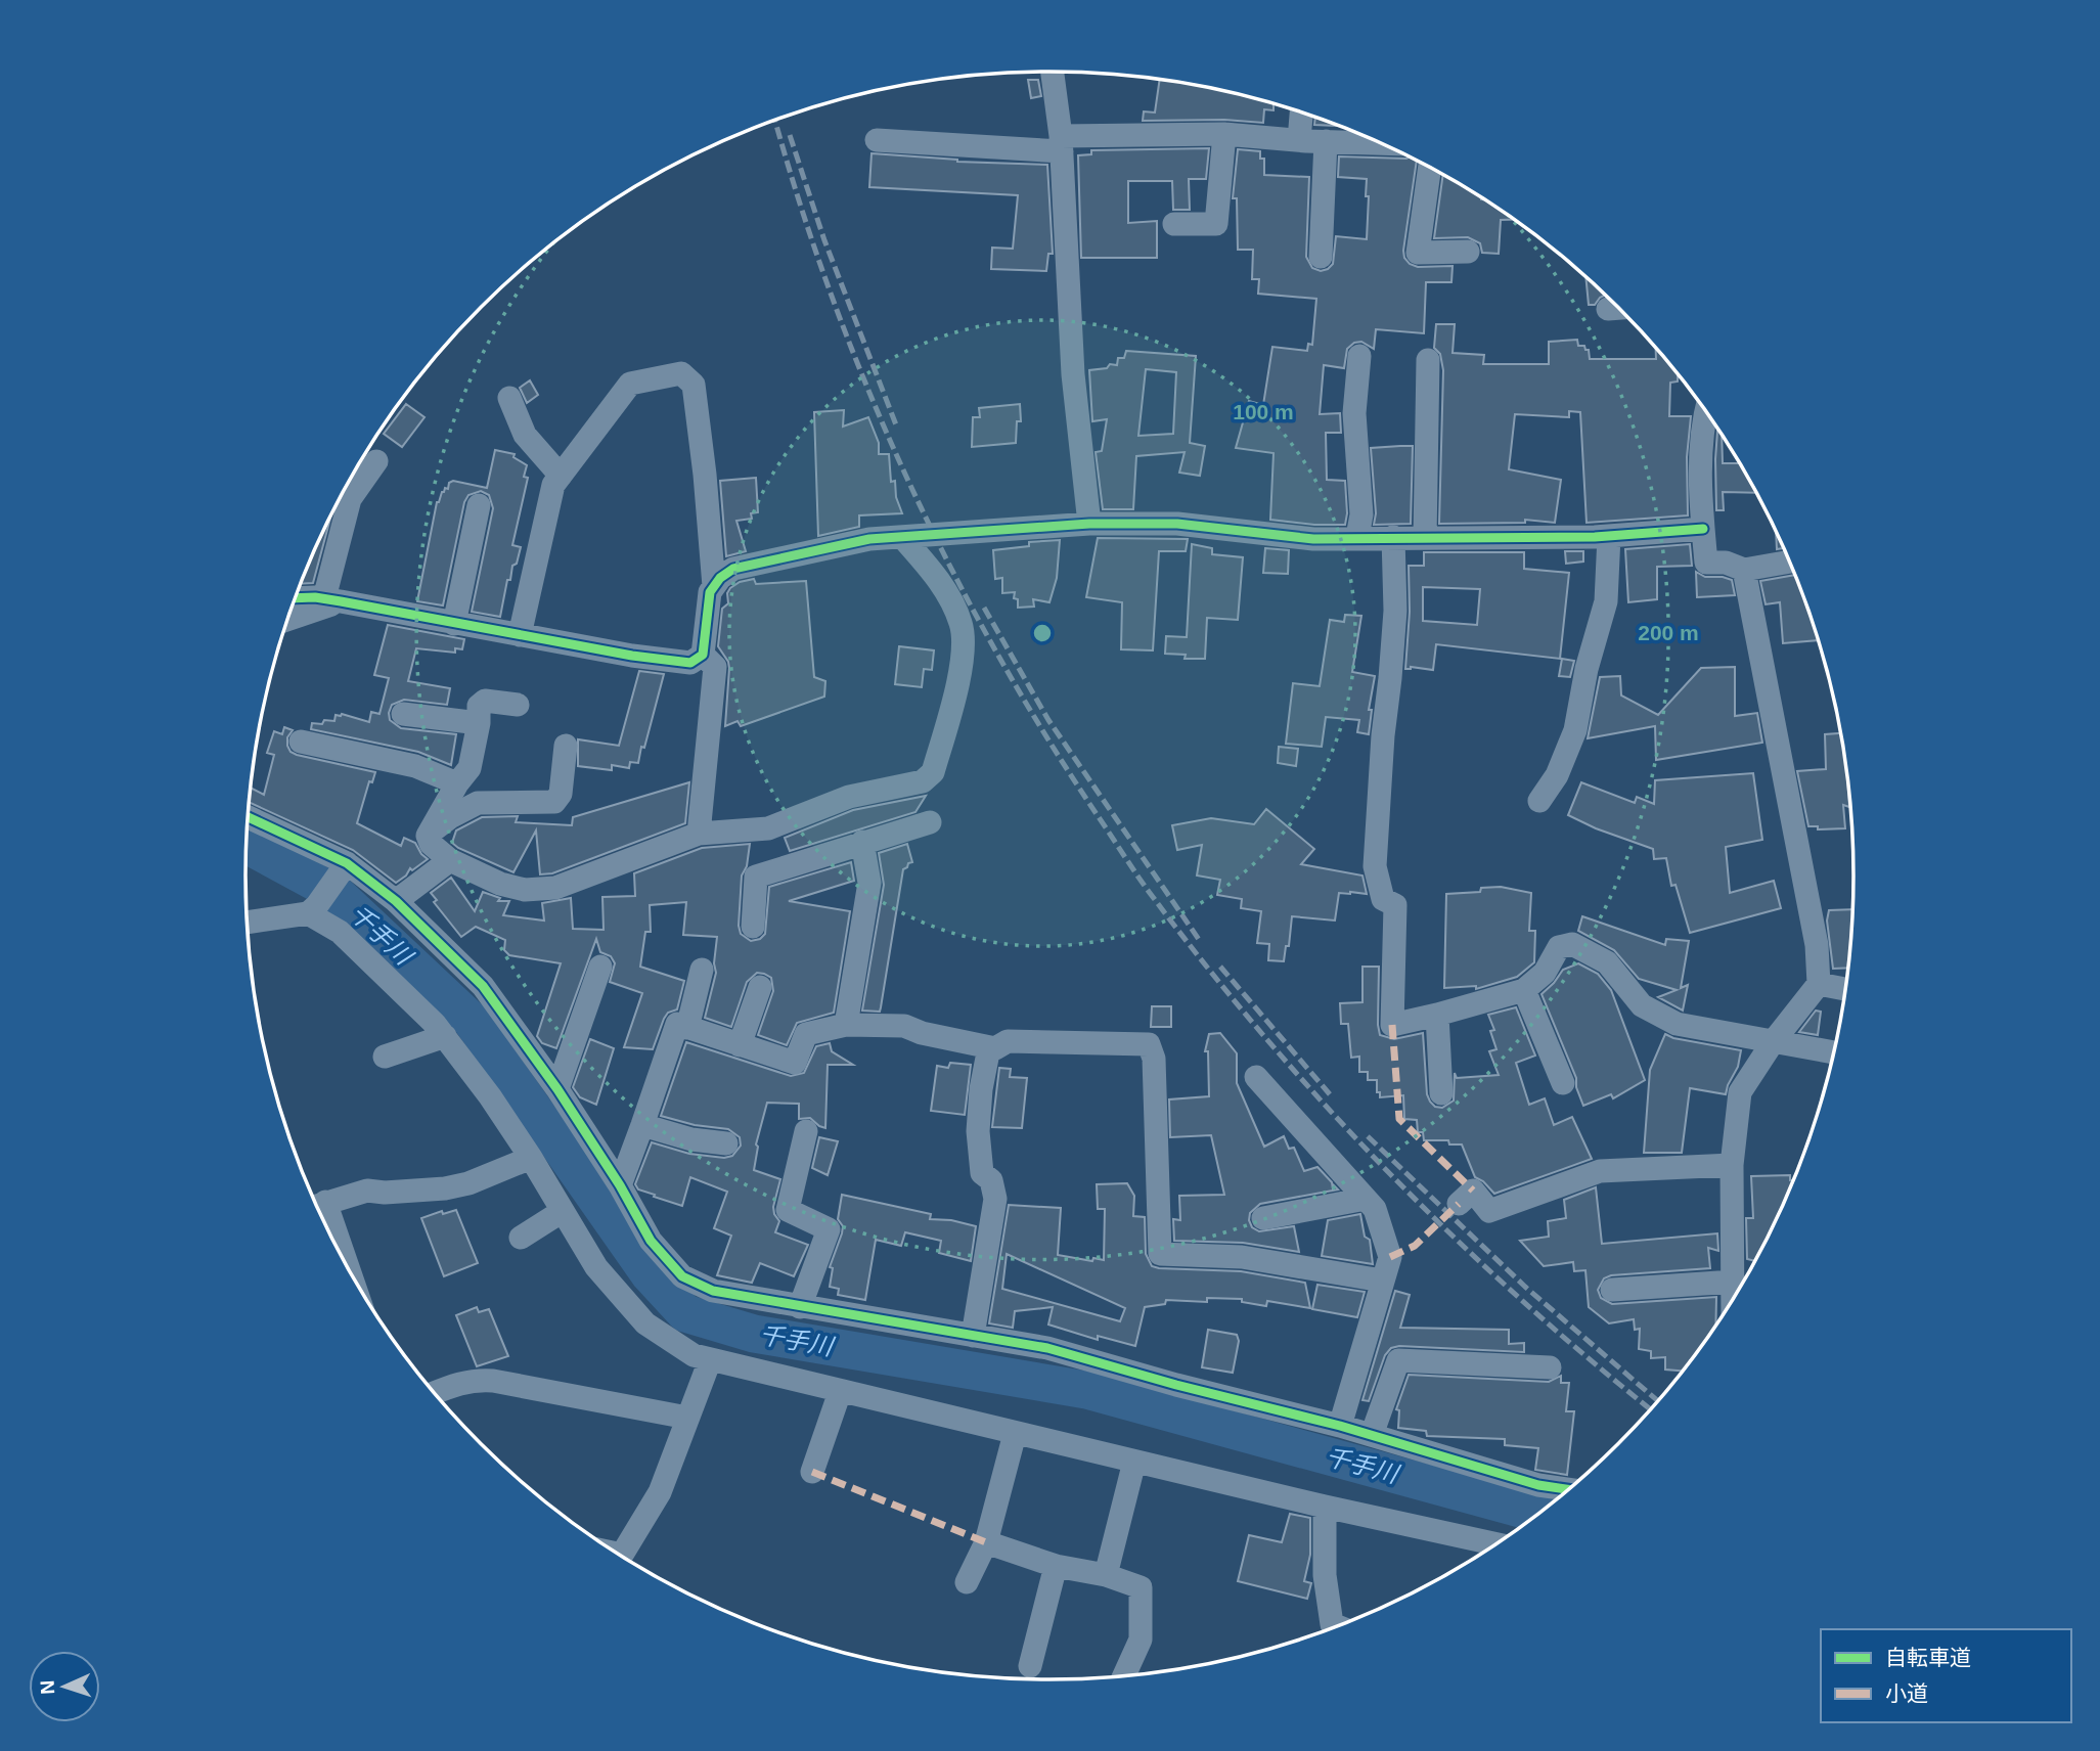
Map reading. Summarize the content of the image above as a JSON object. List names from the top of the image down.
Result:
{
  "water": ["千手川"],
  "legend": ["自転車道", "小道"],
  "north": "left",
  "rings": ["100 m", "200 m"]
}
